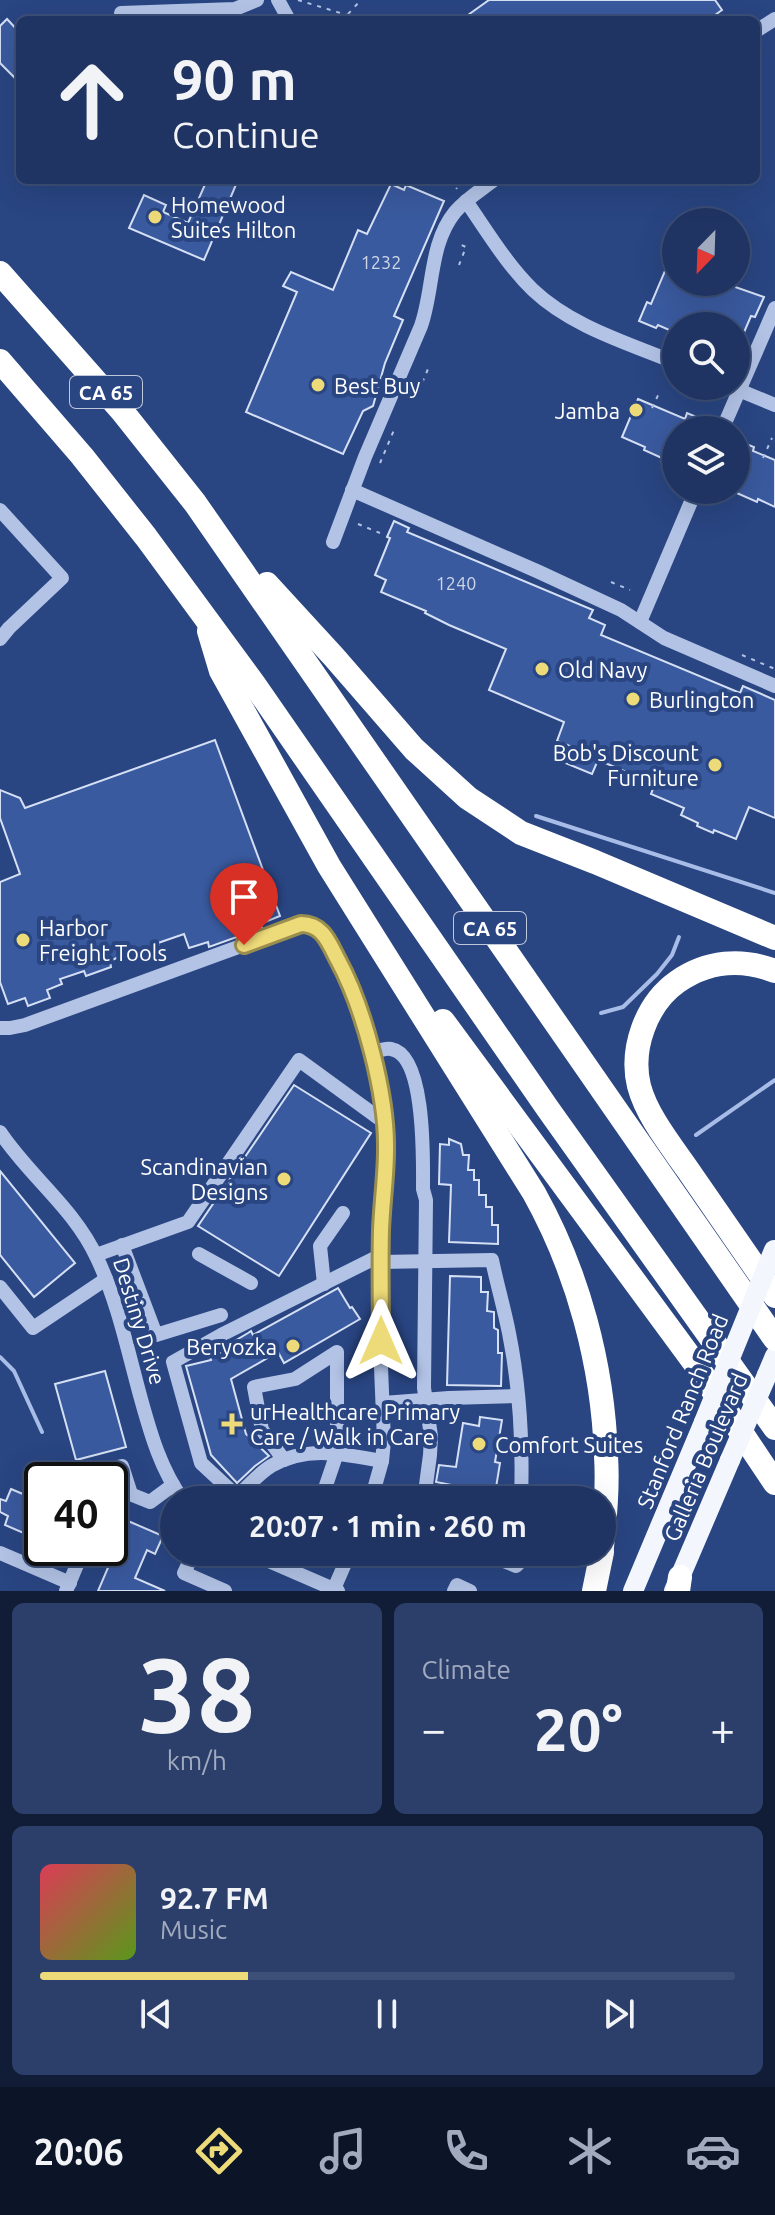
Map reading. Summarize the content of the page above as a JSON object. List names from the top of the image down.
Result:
{
  "streets": {
    "highway": ["CA 65"],
    "main road": ["Stanford Ranch Road", "Galleria Boulevard"],
    "street": ["Destiny Drive"]
  },
  "places": {
    "other": [
      "Homewood Suites Hilton",
      "Best Buy",
      "Jamba",
      "Old Navy",
      "Burlington",
      "Bob's Discount Furniture",
      "Harbor Freight Tools",
      "Scandinavian Designs",
      "Beryozka",
      "Comfort Suites"
    ],
    "health": ["urHealthcare Primary Care / Walk in Care"]
  },
  "house_numbers": ["1232", "1240"],
  "north": "bottom left",
  "page": {
    "turn": ["90 m", "Continue"],
    "limit": "40",
    "trip": "20:07 · 1 min · 260 m",
    "tile": [
      ["38", "km/h"],
      "Climate"
    ],
    "heat": ["−", "20°", "+"],
    "song": ["92.7 FM", "Music"],
    "tabs": "20:06"
  }
}
